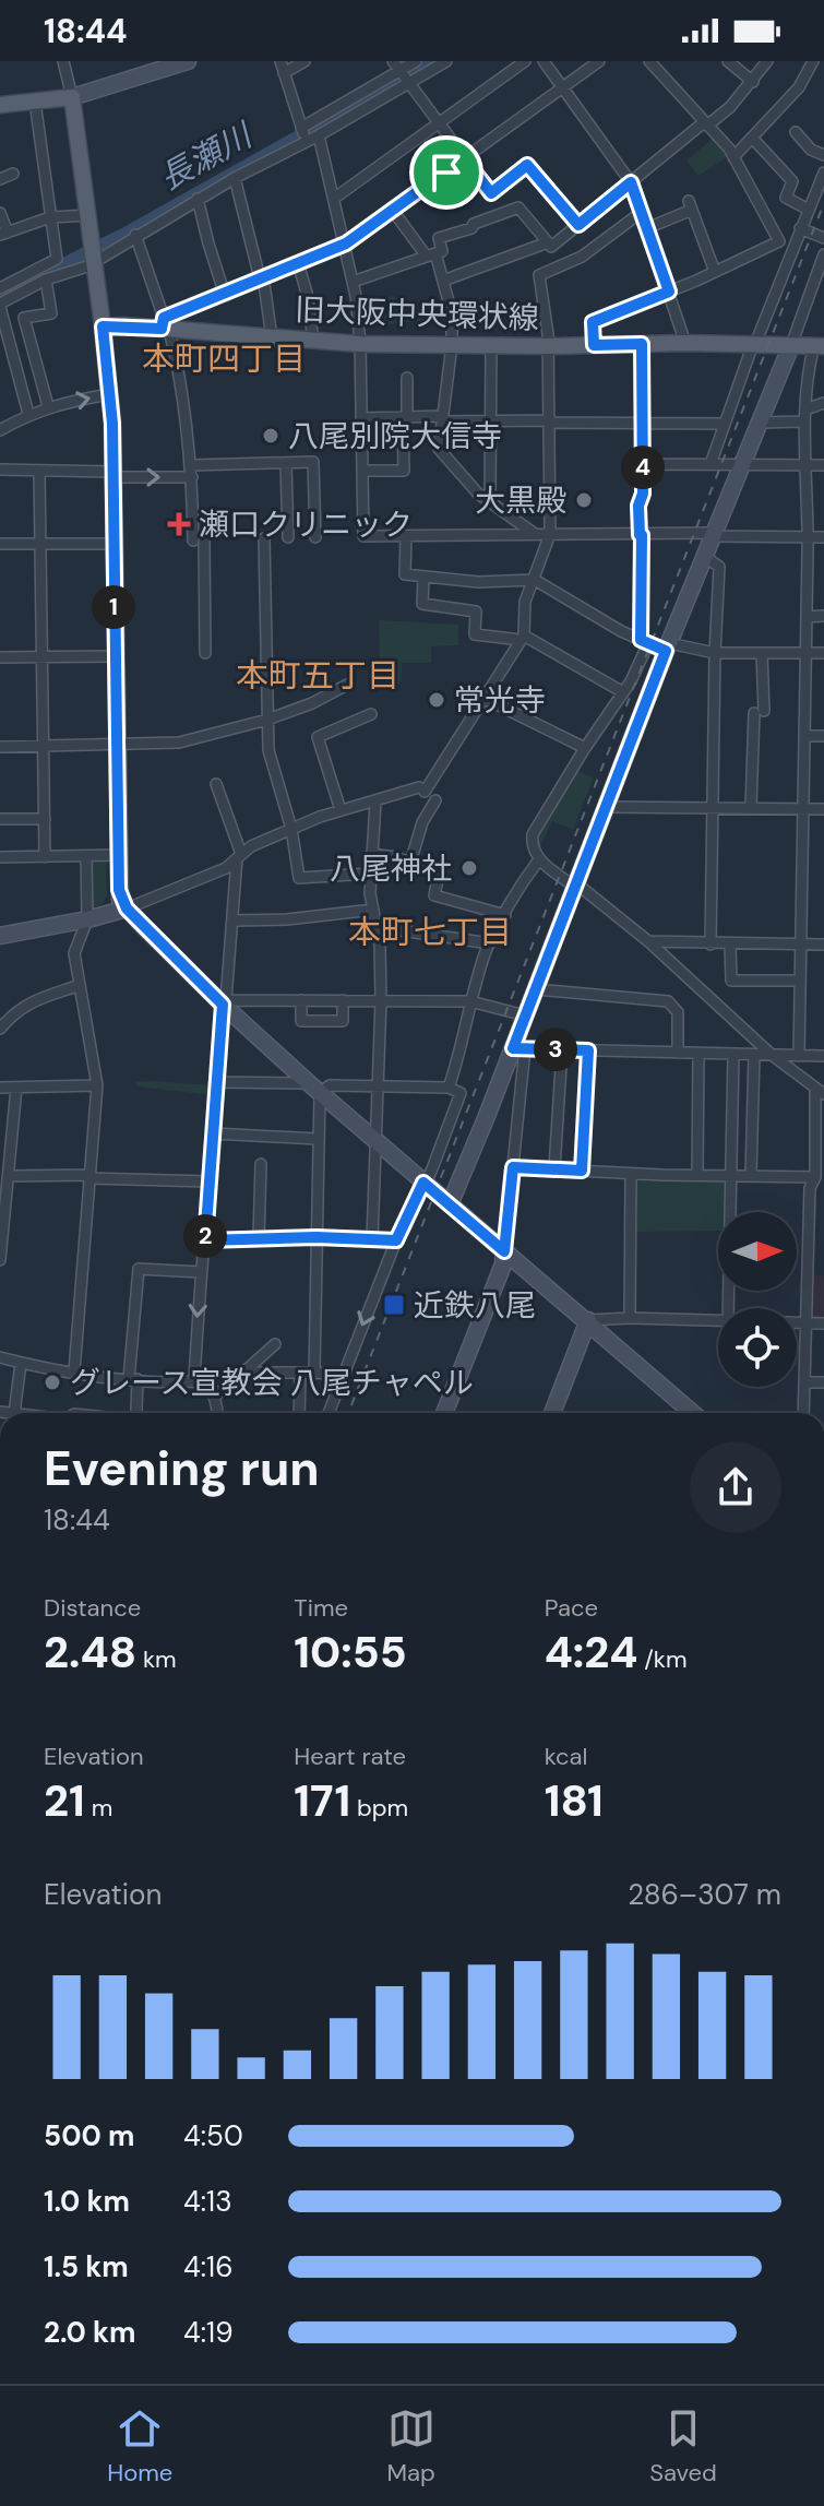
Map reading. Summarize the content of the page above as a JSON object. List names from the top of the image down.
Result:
{
  "streets": {
    "main road": ["旧大阪中央環状線"]
  },
  "districts": ["本町四丁目", "本町五丁目", "本町七丁目"],
  "water": ["長瀬川"],
  "places": {
    "other": [
      "八尾別院大信寺",
      "大黒殿",
      "常光寺",
      "八尾神社",
      "グレース宣教会 八尾チャペル"
    ],
    "health": ["瀬口クリニック"],
    "transit": ["近鉄八尾"]
  },
  "north": "right",
  "page": {
    "status": "18:44",
    "pins": [
      "4",
      "1",
      "3",
      "2"
    ],
    "heading": ["Evening run", "18:44"],
    "stats": [
      ["Distance", "2.48 km"],
      ["Time", "10:55"],
      ["Pace", "4:24 /km"],
      ["Elevation", "21 m"],
      ["Heart rate", "171 bpm"],
      ["kcal", "181"]
    ],
    "chart": ["Elevation", "286–307 m"],
    "list": [
      {
        "name": "500 m",
        "note": "4:50"
      },
      {
        "name": "1.0 km",
        "note": "4:13"
      },
      {
        "name": "1.5 km",
        "note": "4:16"
      },
      {
        "name": "2.0 km",
        "note": "4:19"
      }
    ],
    "tabs": ["Home", "Map", "Saved"]
  }
}
